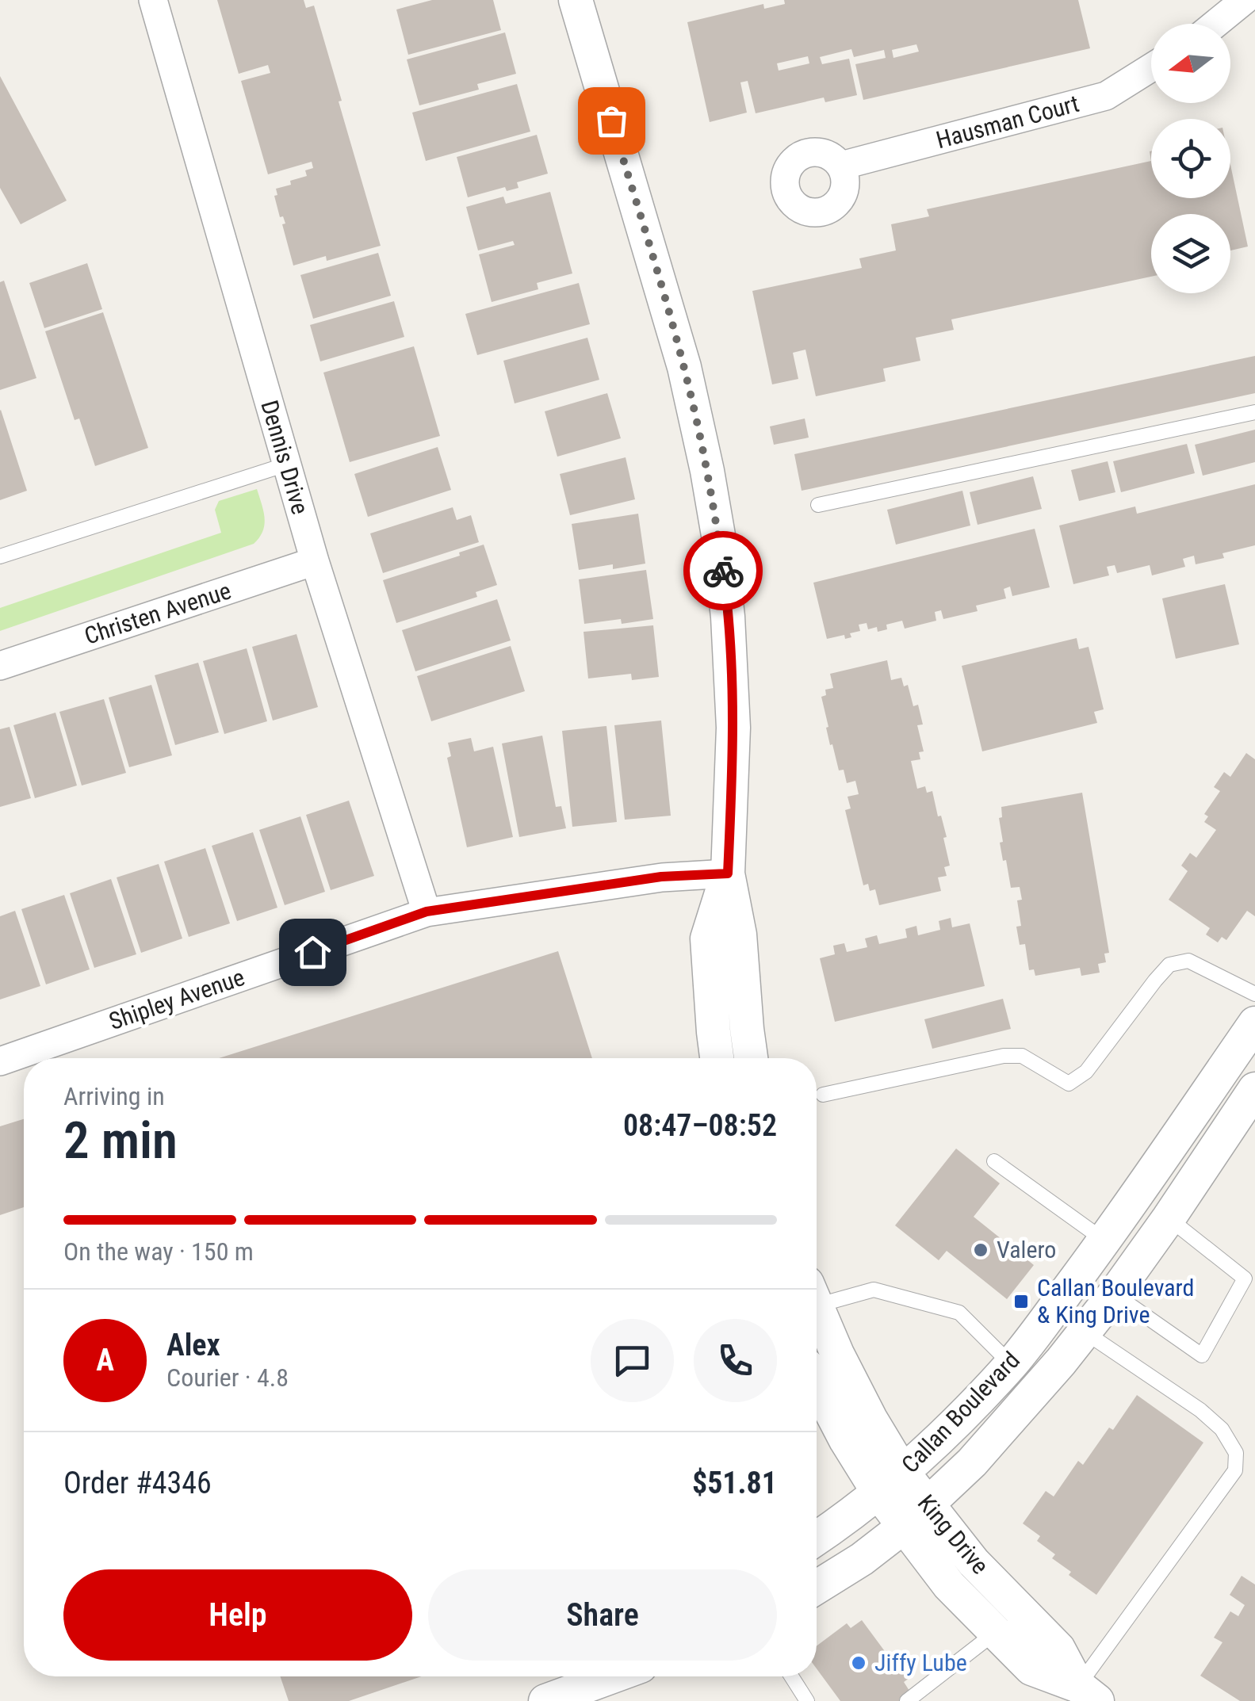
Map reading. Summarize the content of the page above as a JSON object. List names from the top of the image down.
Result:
{
  "streets": {
    "street": [
      "Hausman Court",
      "Dennis Drive",
      "Christen Avenue",
      "Shipley Avenue",
      "Callan Boulevard",
      "King Drive"
    ]
  },
  "crossings": [
    ["Dennis Drive", "Christen Avenue"],
    ["Dennis Drive", "Shipley Avenue"],
    ["Callan Boulevard", "King Drive"]
  ],
  "places": {
    "other": ["Valero", "Jiffy Lube"],
    "transit": ["Callan Boulevard & King Drive"]
  },
  "north": "left",
  "page": {
    "heading": ["2 min", "Arriving in", "08:47–08:52"],
    "panel": [
      "Alex",
      "Courier · 4.8",
      "Order #4346",
      "$51.81"
    ],
    "bar": "On the way · 150 m",
    "round": "A",
    "buttons": ["Help", "Share"]
  }
}
